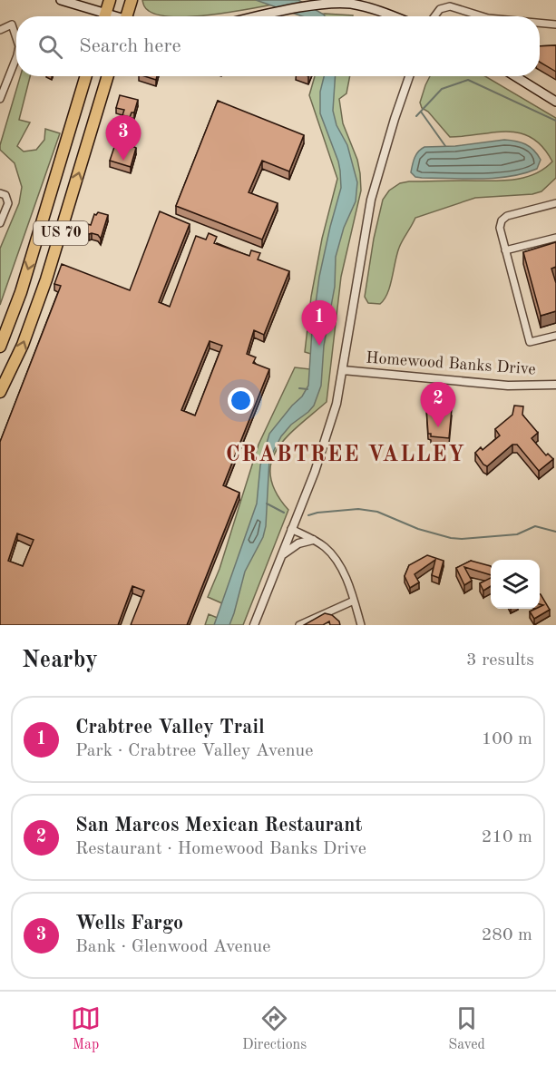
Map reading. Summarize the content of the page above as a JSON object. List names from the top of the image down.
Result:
{
  "streets": {
    "highway": ["US 70"],
    "street": ["Homewood Banks Drive"]
  },
  "districts": ["CRABTREE VALLEY"],
  "page": {
    "search": "Search here",
    "pins": ["3", "1", "2"],
    "heading": ["Nearby", "3 results"],
    "list": [
      {
        "mark": "1",
        "name": "Crabtree Valley Trail",
        "note": "Park · Crabtree Valley Avenue",
        "value": "100 m"
      },
      {
        "mark": "2",
        "name": "San Marcos Mexican Restaurant",
        "note": "Restaurant · Homewood Banks Drive",
        "value": "210 m"
      },
      {
        "mark": "3",
        "name": "Wells Fargo",
        "note": "Bank · Glenwood Avenue",
        "value": "280 m"
      }
    ],
    "nav": ["Map", "Directions", "Saved"]
  }
}
